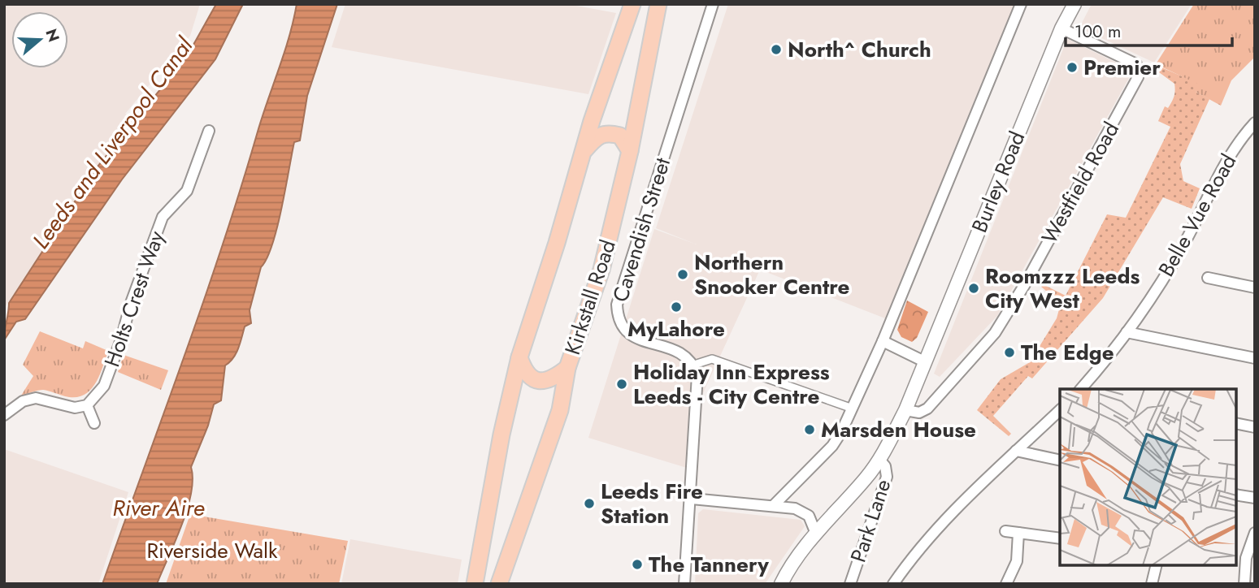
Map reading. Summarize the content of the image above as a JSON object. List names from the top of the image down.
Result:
{
  "streets": {
    "main road": ["Kirkstall Road"],
    "street": [
      "Burley Road",
      "Westfield Road",
      "Belle Vue Road",
      "Cavendish Street",
      "Holts Crest Way",
      "Park Lane"
    ]
  },
  "crossings": [
    ["Burley Road", "Westfield Road"],
    ["Burley Road", "Park Lane"]
  ],
  "water": ["Leeds and Liverpool Canal", "River Aire"],
  "parks": ["Riverside Walk"],
  "places": [
    "North^ Church",
    "Premier",
    "Northern Snooker Centre",
    "Roomzzz Leeds City West",
    "MyLahore",
    "The Edge",
    "Holiday Inn Express Leeds - City Centre",
    "Marsden House",
    "Leeds Fire Station",
    "The Tannery"
  ],
  "scale_bar": "100 m",
  "north": "right"
}
